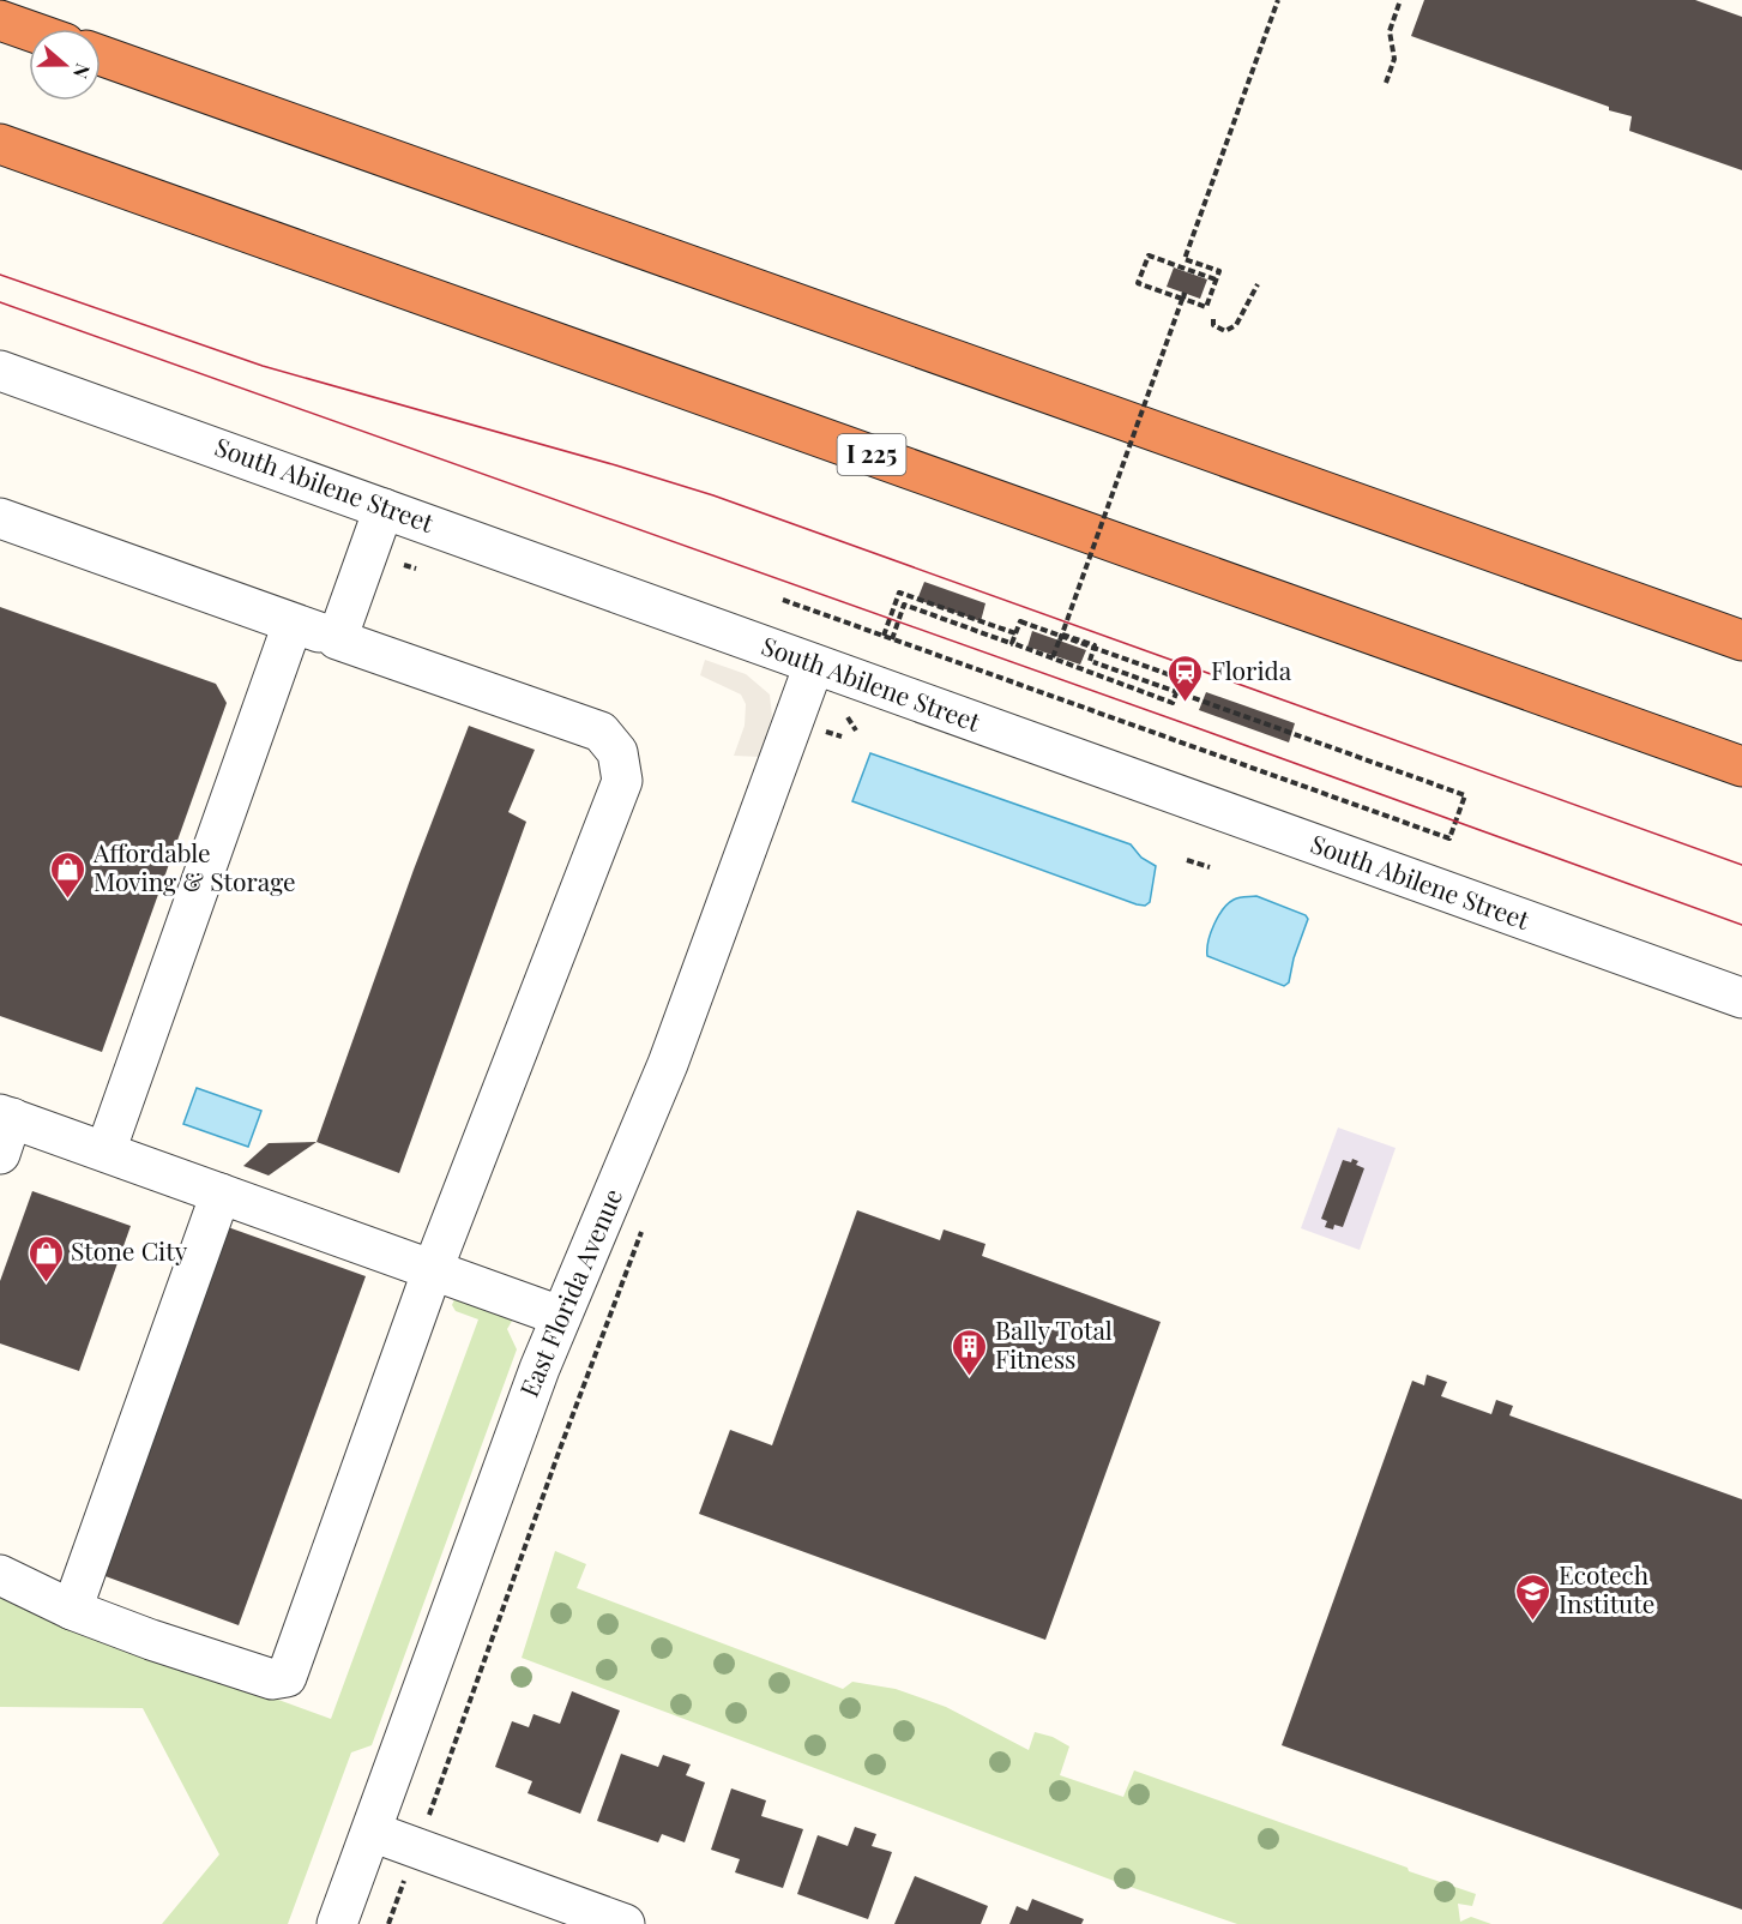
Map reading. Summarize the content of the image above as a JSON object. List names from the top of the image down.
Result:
{
  "streets": {
    "highway": ["I 225"],
    "street": ["South Abilene Street", "East Florida Avenue"]
  },
  "crossings": [
    ["South Abilene Street", "East Florida Avenue"]
  ],
  "places": {
    "station": ["Florida"],
    "shop": ["Affordable Moving & Storage", "Stone City"],
    "building": ["Bally Total Fitness"],
    "school or university": ["Ecotech Institute"]
  },
  "north": "right"
}
